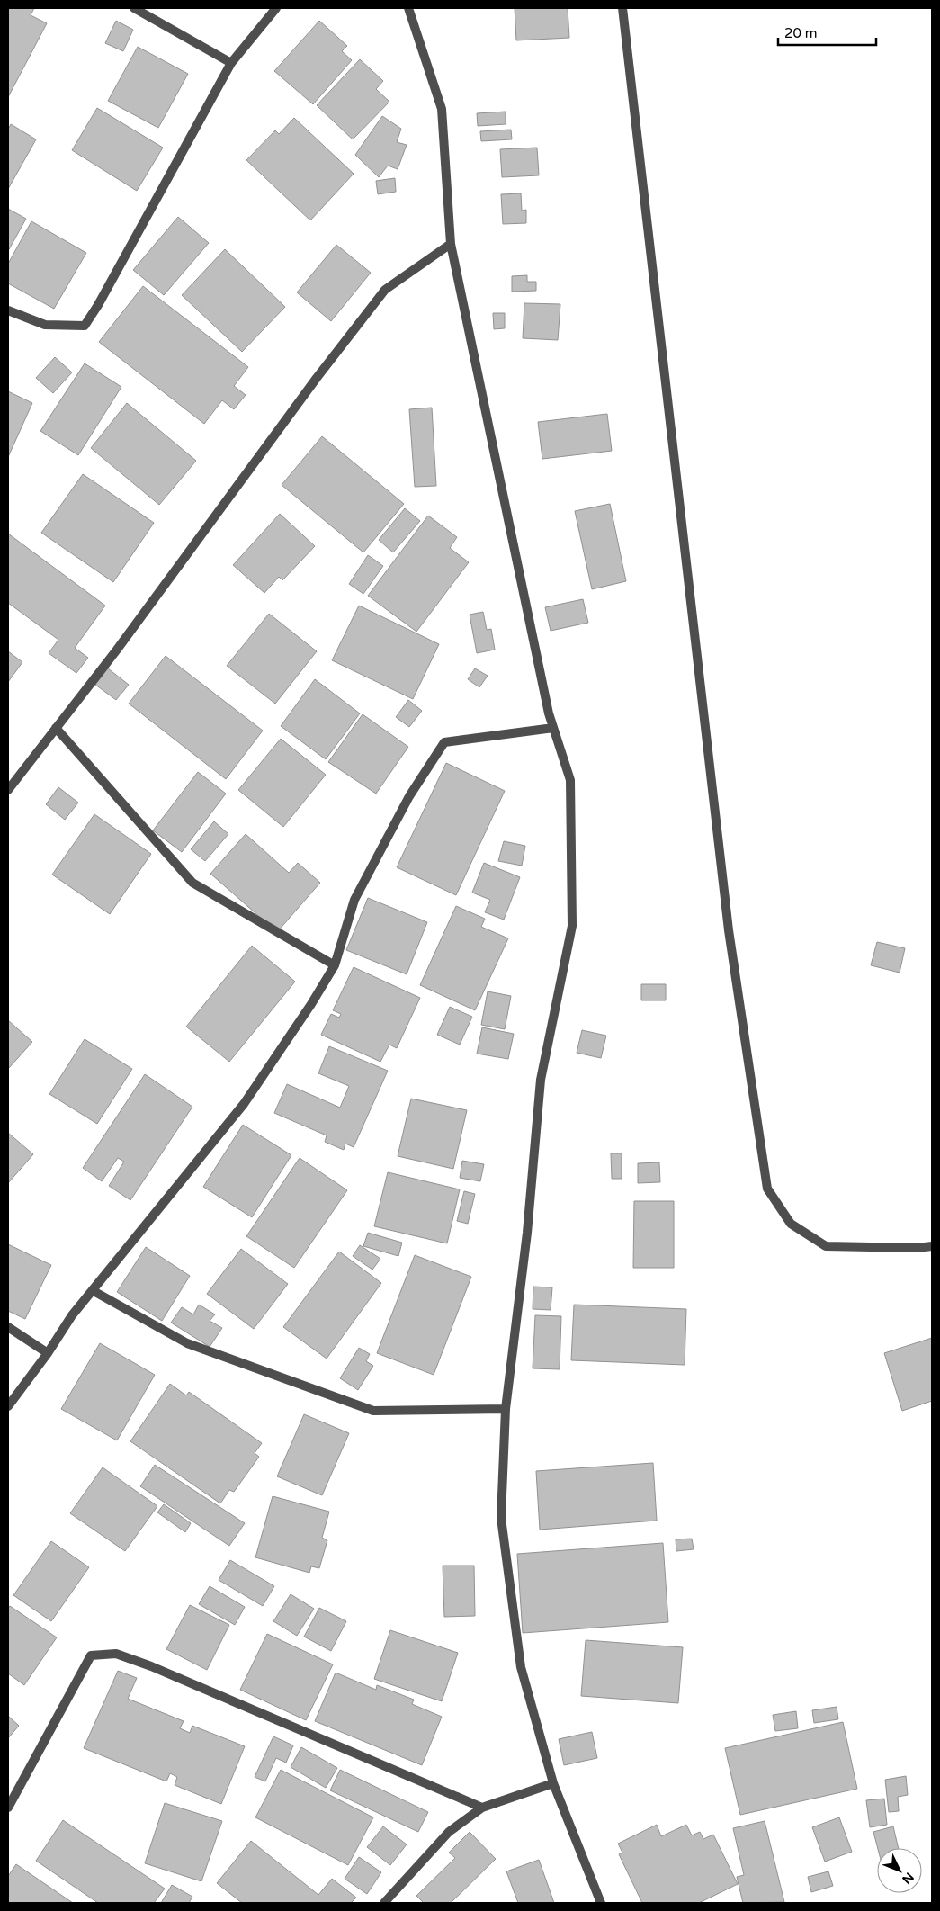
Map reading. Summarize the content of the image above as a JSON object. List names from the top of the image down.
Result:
{
  "scale_bar": "20 m",
  "north": "bottom right"
}
